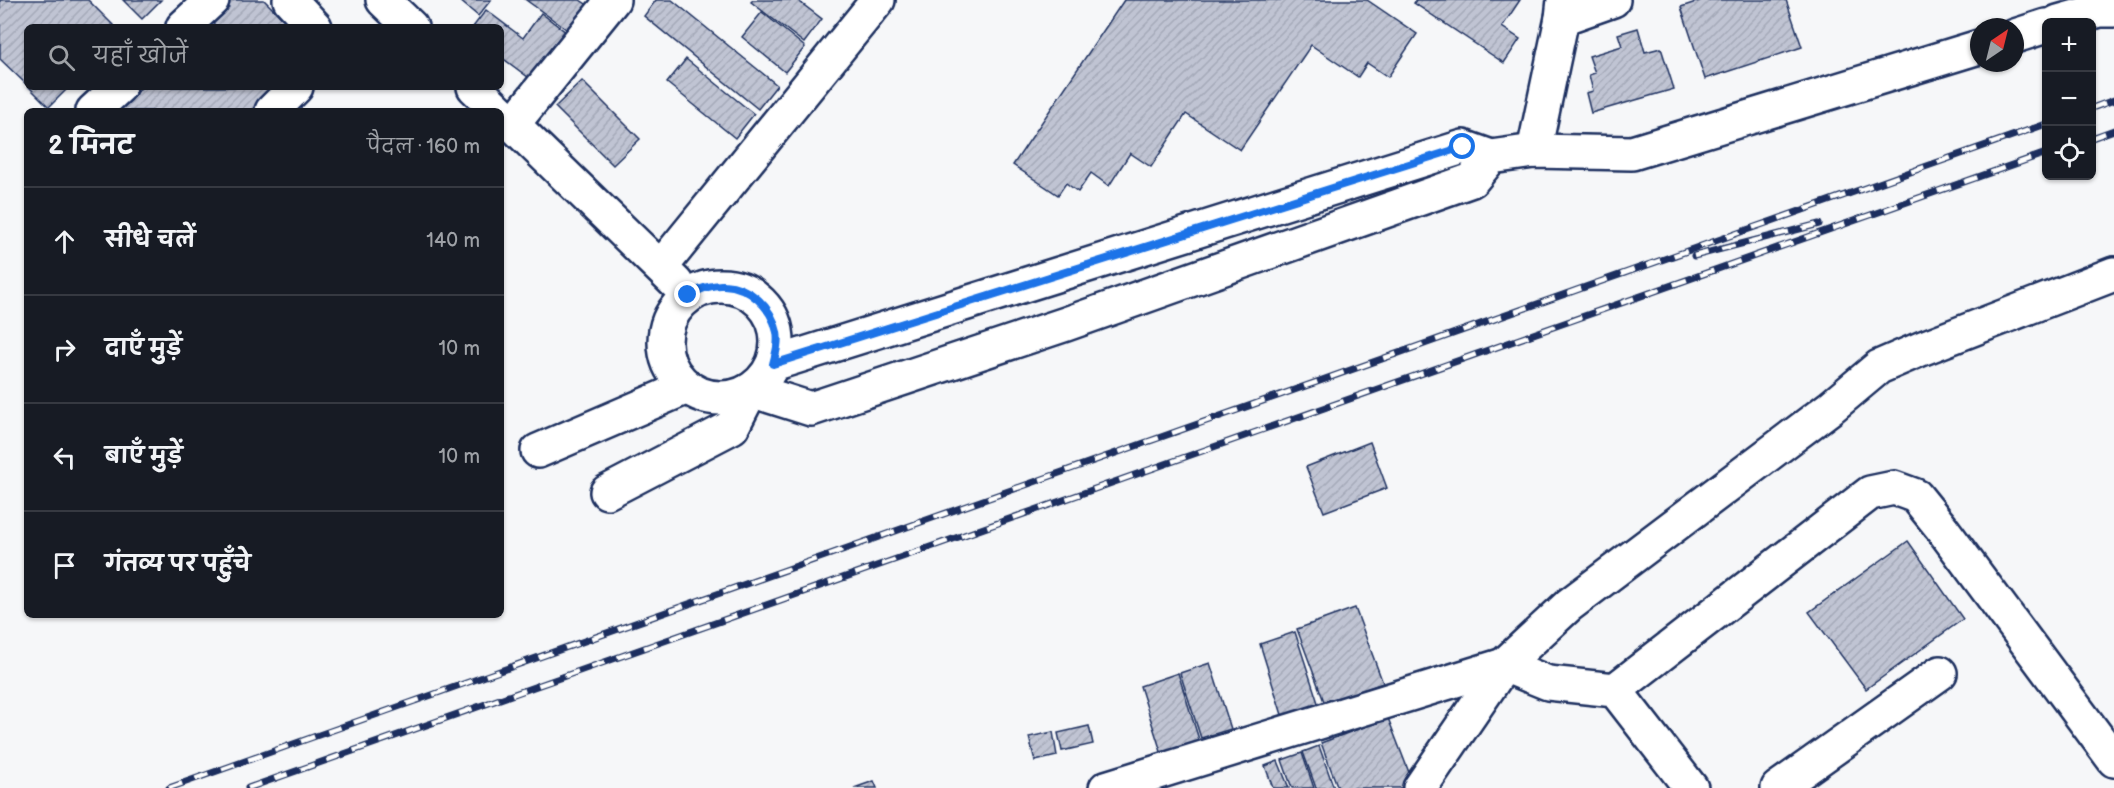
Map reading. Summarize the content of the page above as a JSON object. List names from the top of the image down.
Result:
{
  "north": "top right",
  "page": {
    "map_buttons": ["+", "−"],
    "search": "यहाँ खोजें",
    "heading": ["2 मिनट", "पैदल · 160 m"],
    "list": [
      ["सीधे चलें", "140 m"],
      ["दाएँ मुड़ें", "10 m"],
      ["बाएँ मुड़ें", "10 m"],
      "गंतव्य पर पहुँचे"
    ]
  }
}
